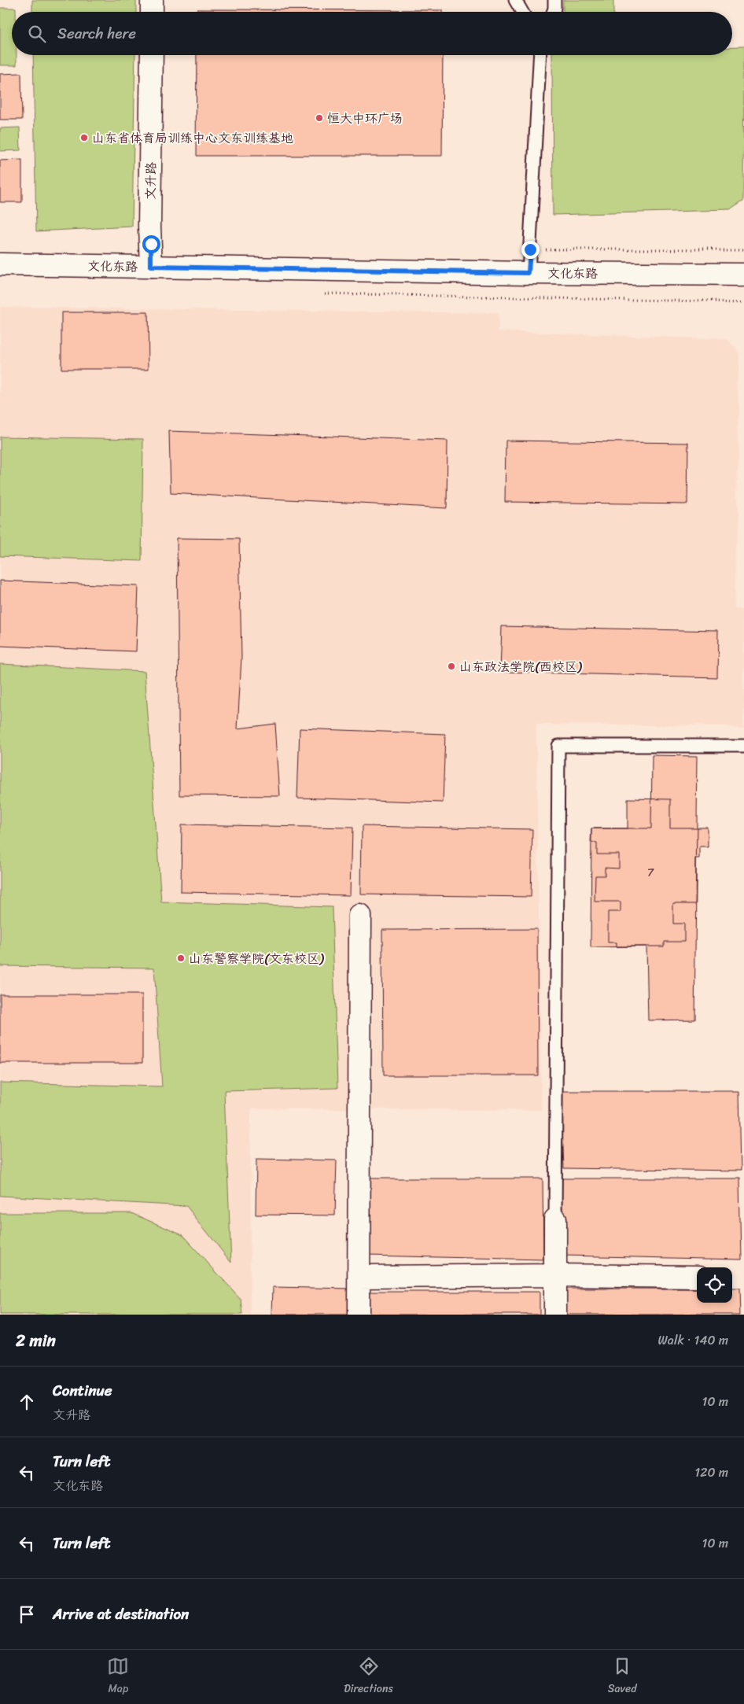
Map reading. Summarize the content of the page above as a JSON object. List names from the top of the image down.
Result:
{
  "streets": {
    "street": ["文升路", "文化东路"]
  },
  "crossings": [
    ["文升路", "文化东路"]
  ],
  "places": [
    "恒大中环广场",
    "山东省体育局训练中心文东训练基地",
    "山东政法学院(西校区)",
    "山东警察学院(文东校区)"
  ],
  "house_numbers": ["7"],
  "page": {
    "search": "Search here",
    "heading": ["2 min", "Walk · 140 m"],
    "list": [
      ["Continue", "文升路", "10 m"],
      ["Turn left", "文化东路", "120 m"],
      ["Turn left", "10 m"],
      "Arrive at destination"
    ],
    "nav": ["Map", "Directions", "Saved"]
  }
}
